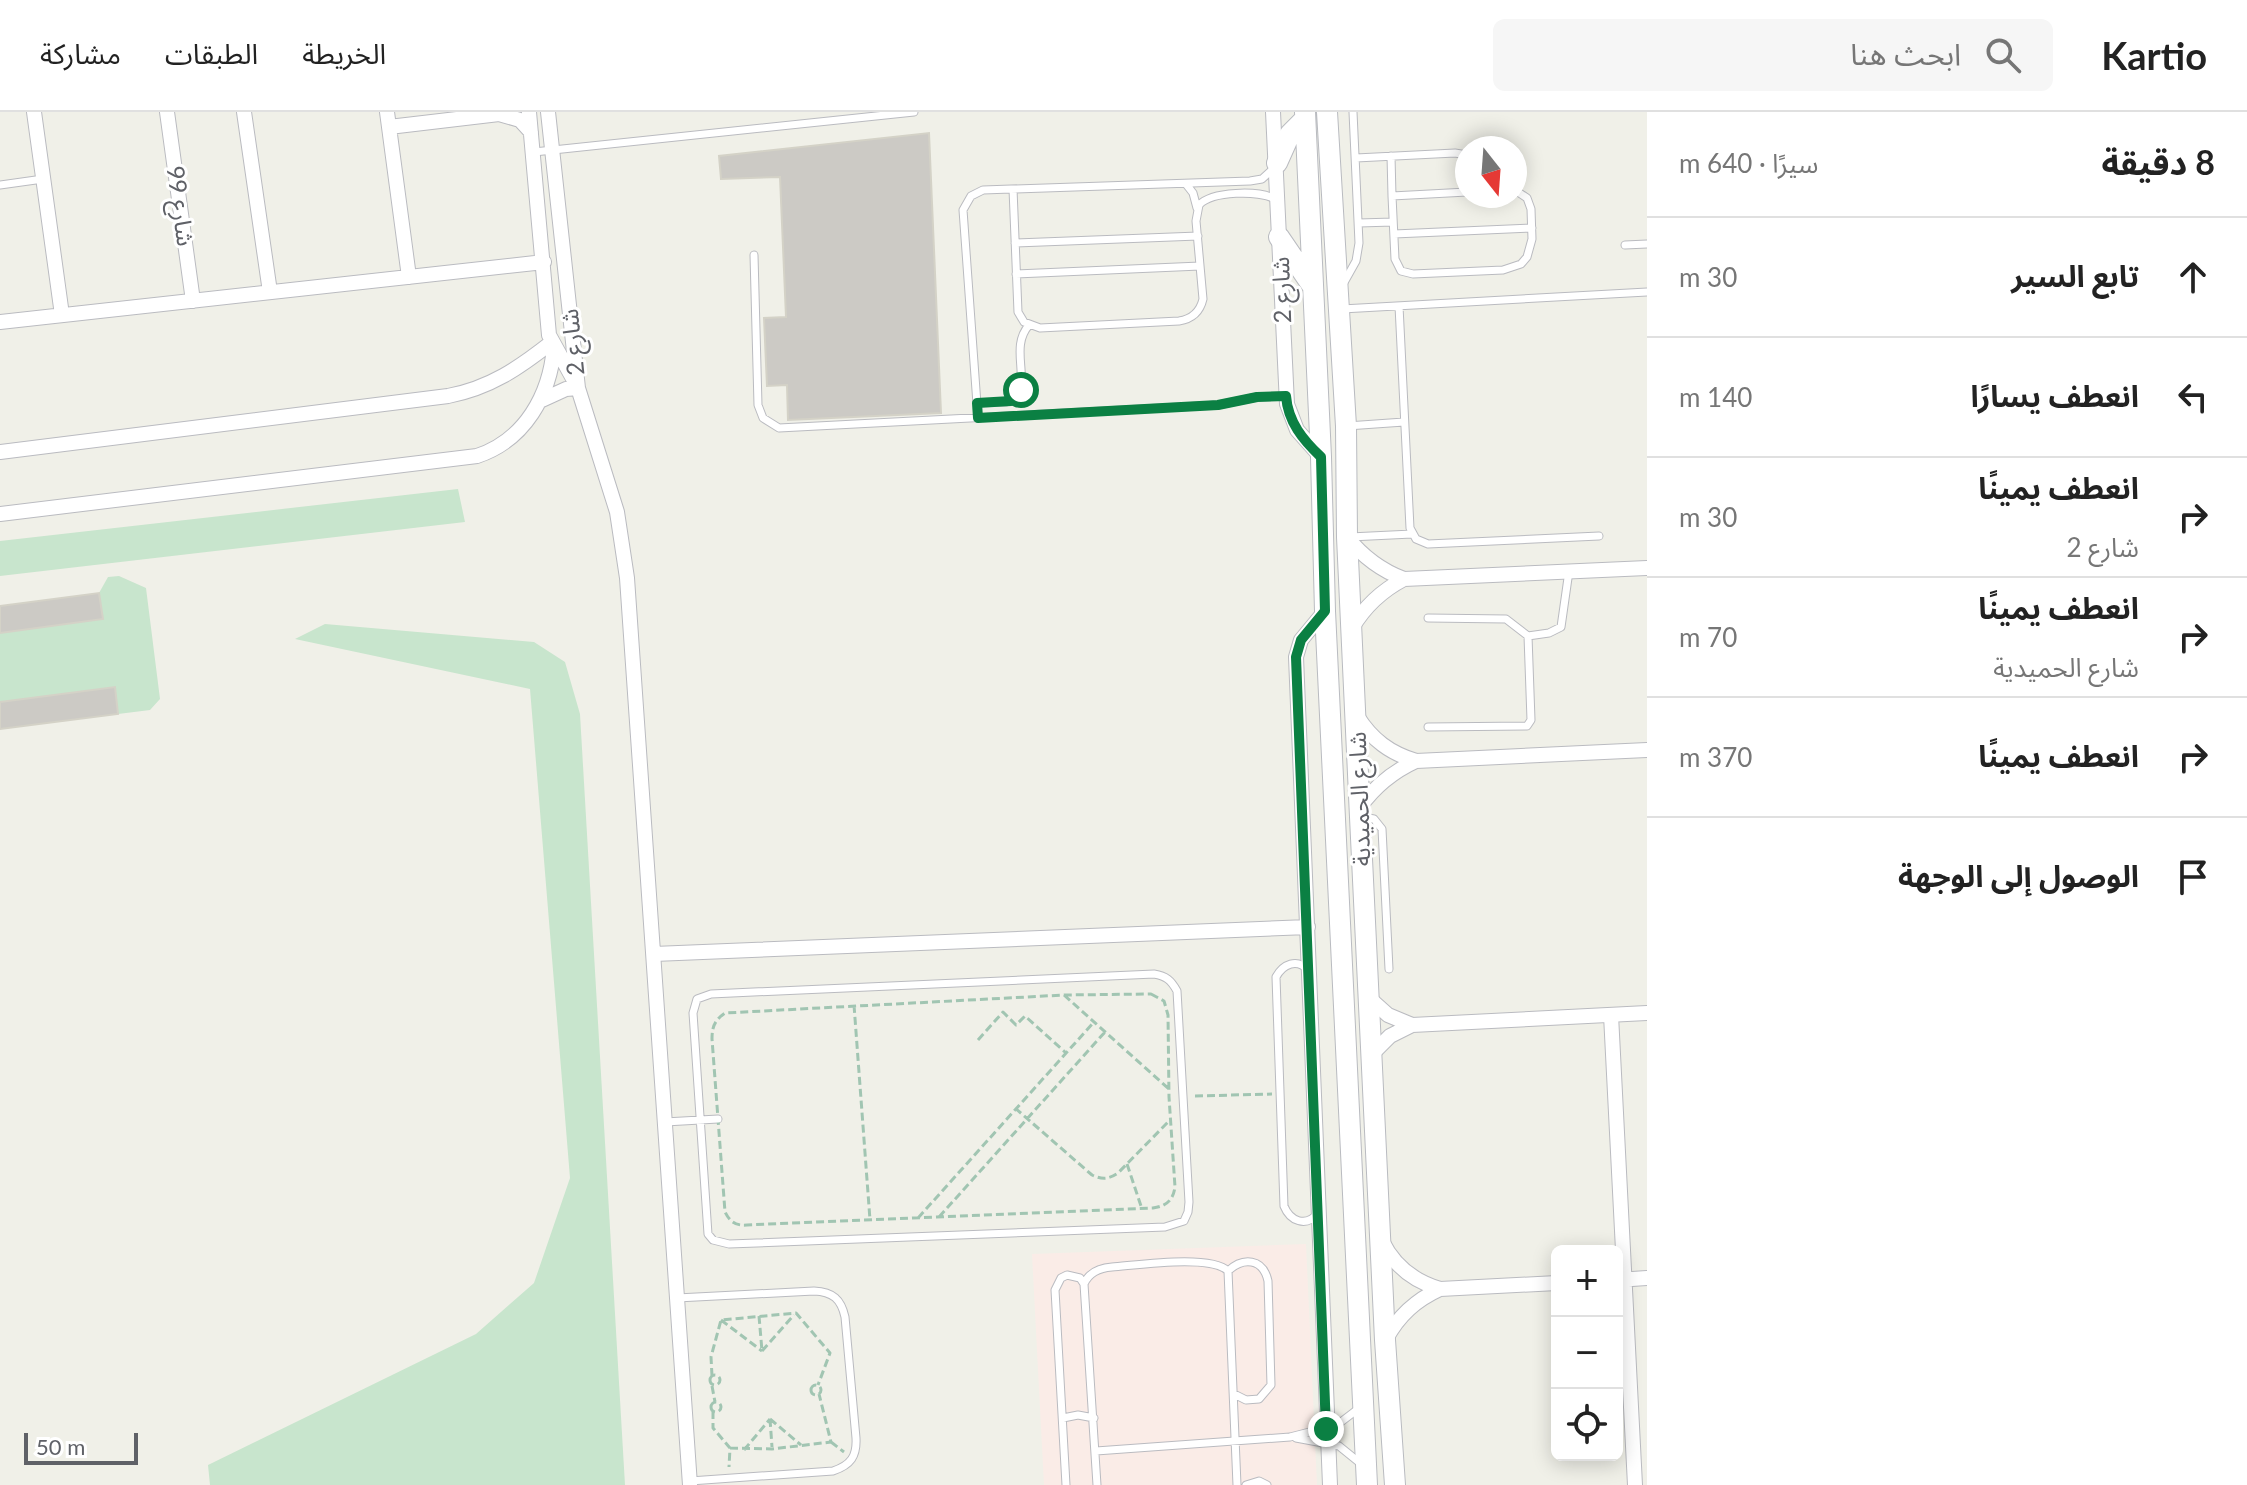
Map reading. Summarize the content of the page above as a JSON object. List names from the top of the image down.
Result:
{
  "streets": {
    "street": ["شارع 99", "شارع 2", "شارع الحميدية"]
  },
  "crossings": [
    ["شارع 2", "شارع الحميدية"]
  ],
  "scale_bar": "50 m",
  "north": "bottom",
  "page": {
    "header": "Kartio",
    "search": "ابحث هنا",
    "nav": ["الخريطة", "الطبقات", "مشاركة"],
    "heading": ["8 دقيقة", "سيرًا · 640 m"],
    "list": [
      ["تابع السير", "30 m"],
      ["انعطف يسارًا", "140 m"],
      ["انعطف يمينًا", "شارع 2", "30 m"],
      ["انعطف يمينًا", "شارع الحميدية", "70 m"],
      ["انعطف يمينًا", "370 m"],
      "الوصول إلى الوجهة"
    ],
    "map_buttons": ["+", "−"],
    "scale": "50 m"
  }
}
